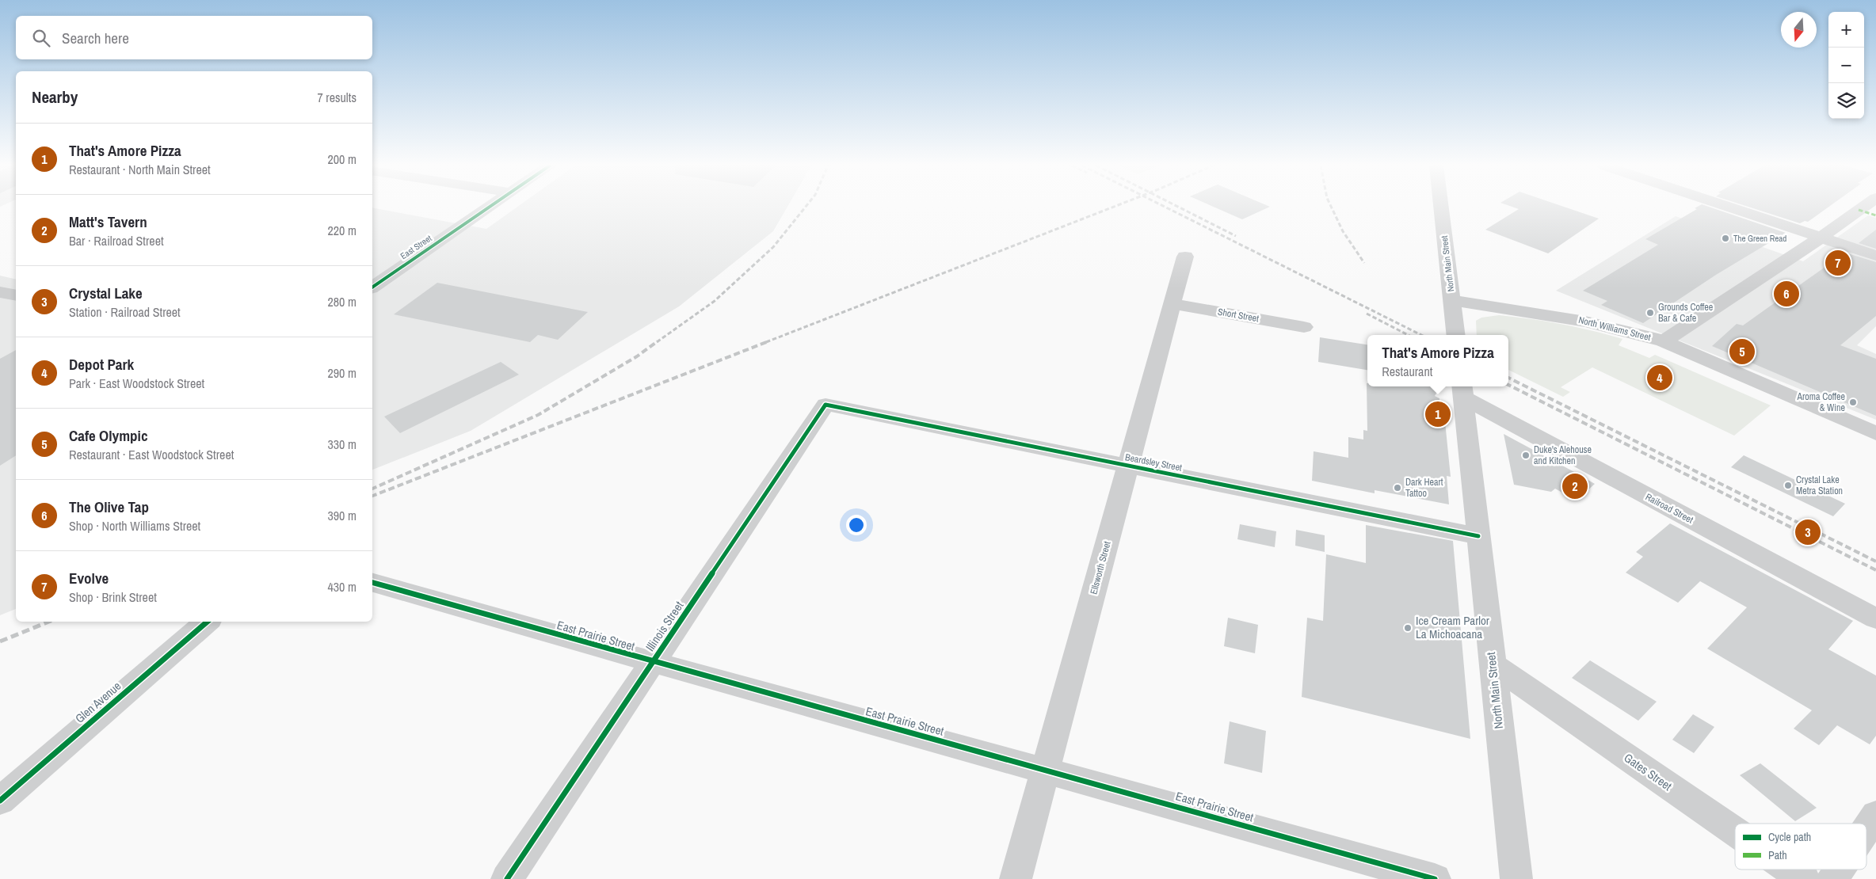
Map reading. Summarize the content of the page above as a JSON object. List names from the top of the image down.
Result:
{
  "streets": {
    "street": [
      "East Street",
      "North Main Street",
      "Short Street",
      "North Williams Street",
      "Beardsley Street",
      "Railroad Street",
      "Ellsworth Street",
      "Illinois Street",
      "East Prairie Street",
      "Glen Avenue",
      "Gates Street"
    ]
  },
  "crossings": [
    ["North Main Street", "North Williams Street"],
    ["North Main Street", "Beardsley Street"],
    ["North Main Street", "Railroad Street"],
    ["North Main Street", "Gates Street"],
    ["Short Street", "Ellsworth Street"],
    ["Beardsley Street", "Ellsworth Street"],
    ["Beardsley Street", "Illinois Street"],
    ["Ellsworth Street", "East Prairie Street"],
    ["Illinois Street", "East Prairie Street"]
  ],
  "places": [
    "The Green Read",
    "Grounds Coffee Bar & Cafe",
    "Aroma Coffee & Wine",
    "Duke's Alehouse and Kitchen",
    "Crystal Lake Metra Station",
    "Dark Heart Tattoo",
    "Ice Cream Parlor La Michoacana"
  ],
  "legend": ["Cycle path", "Path"],
  "north": "bottom",
  "page": {
    "map_buttons": ["+", "−"],
    "search": "Search here",
    "heading": ["Nearby", "7 results"],
    "list": [
      {
        "mark": "1",
        "name": "That's Amore Pizza",
        "note": "Restaurant · North Main Street",
        "value": "200 m"
      },
      {
        "mark": "2",
        "name": "Matt's Tavern",
        "note": "Bar · Railroad Street",
        "value": "220 m"
      },
      {
        "mark": "3",
        "name": "Crystal Lake",
        "note": "Station · Railroad Street",
        "value": "280 m"
      },
      {
        "mark": "4",
        "name": "Depot Park",
        "note": "Park · East Woodstock Street",
        "value": "290 m"
      },
      {
        "mark": "5",
        "name": "Cafe Olympic",
        "note": "Restaurant · East Woodstock Street",
        "value": "330 m"
      },
      {
        "mark": "6",
        "name": "The Olive Tap",
        "note": "Shop · North Williams Street",
        "value": "390 m"
      },
      {
        "mark": "7",
        "name": "Evolve",
        "note": "Shop · Brink Street",
        "value": "430 m"
      }
    ],
    "pins": [
      "7",
      "6",
      "5",
      "4",
      "1",
      "2",
      "3"
    ],
    "popup": ["That's Amore Pizza", "Restaurant"]
  }
}
